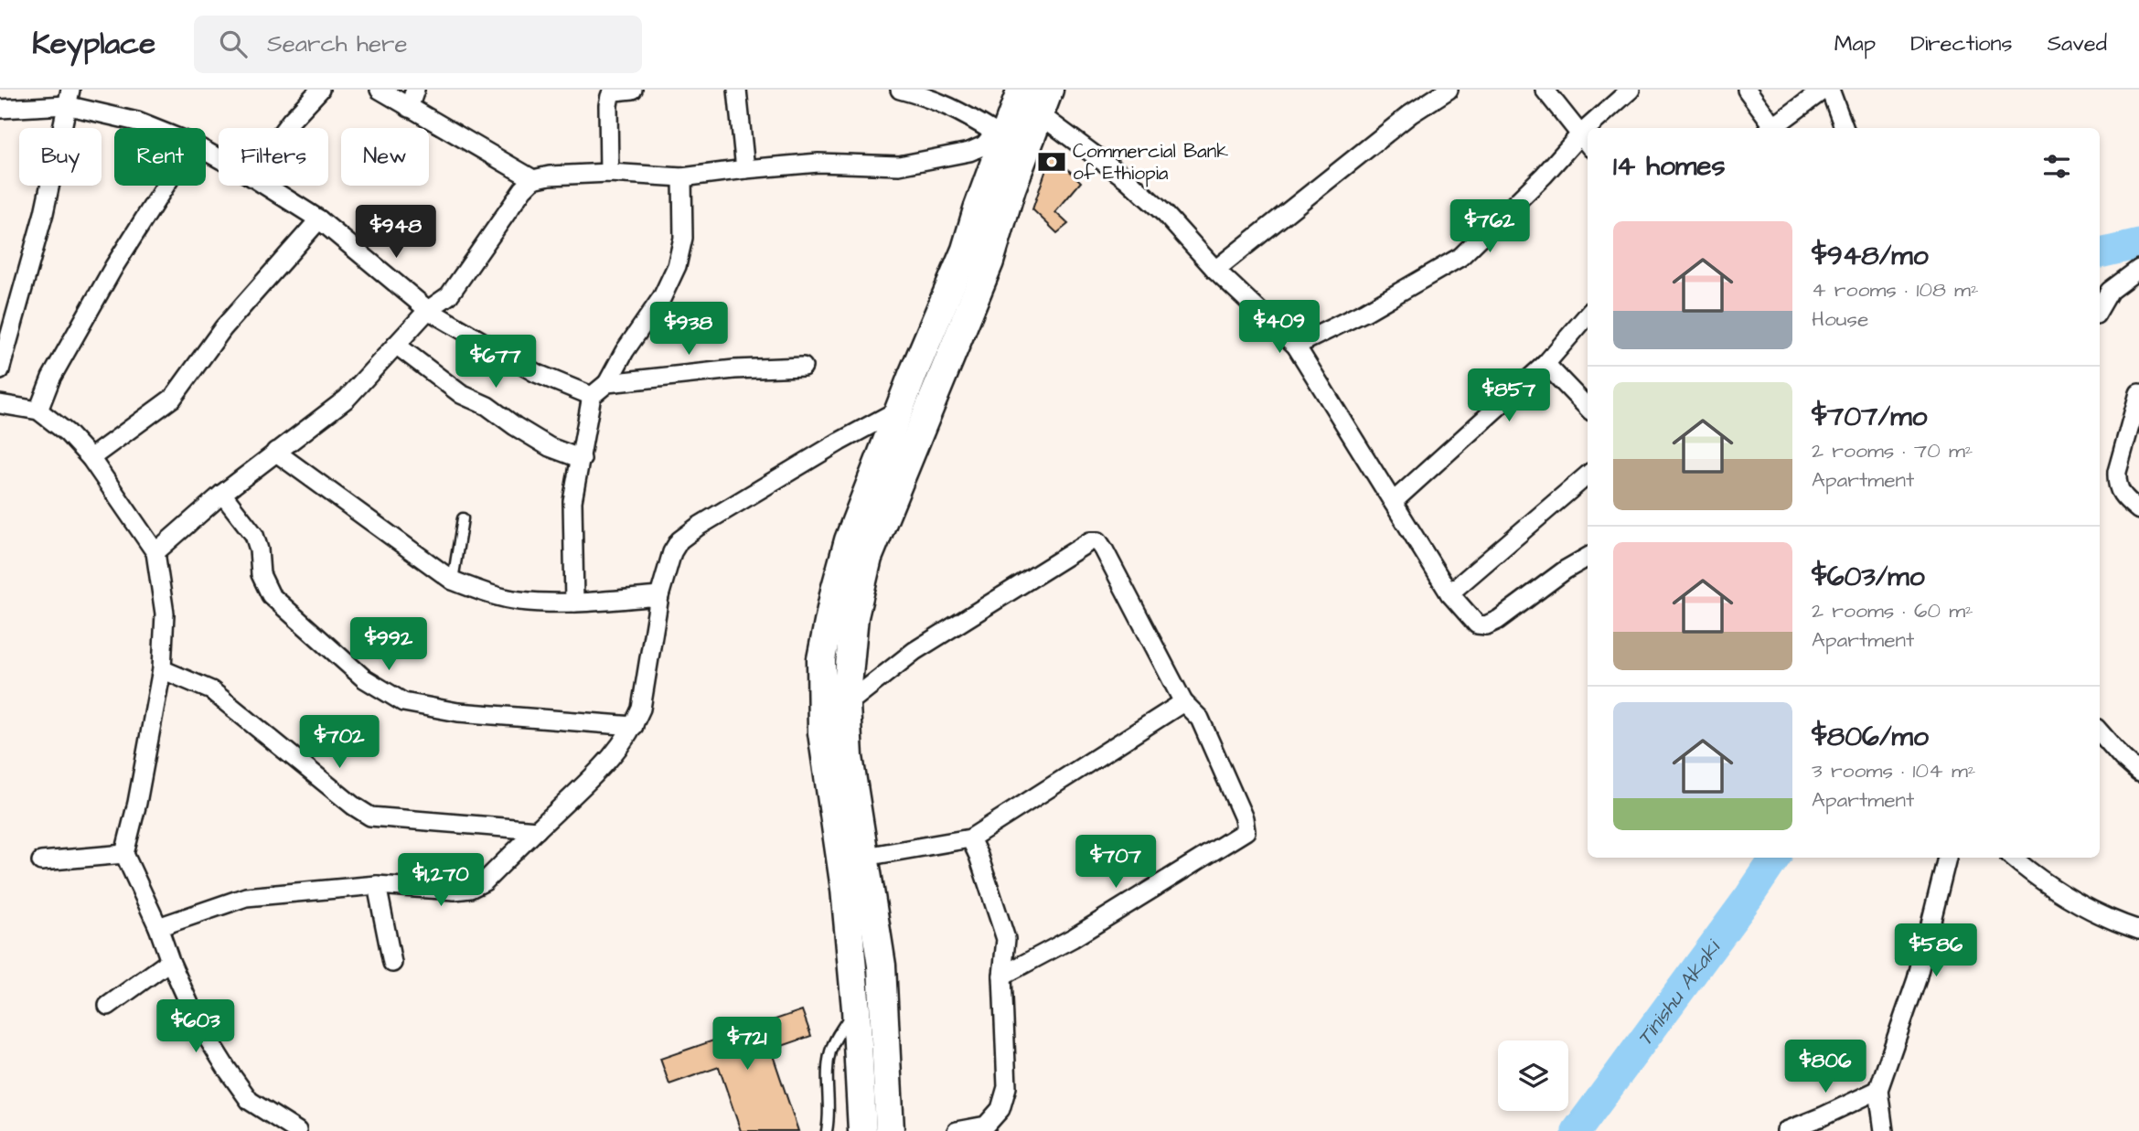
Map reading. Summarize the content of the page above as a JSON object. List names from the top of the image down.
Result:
{
  "water": ["Tinishu Akaki"],
  "places": {
    "bank": ["Commercial Bank of Ethiopia"]
  },
  "page": {
    "header": "Keyplace",
    "search": "Search here",
    "nav": ["Map", "Directions", "Saved"],
    "chip": [
      "Buy",
      "Rent",
      "Filters",
      "New"
    ],
    "heading": "14 homes",
    "price": [
      "$762",
      "$948",
      "$409",
      "$938",
      "$677",
      "$857",
      "$992",
      "$702",
      "$707",
      "$1,270",
      "$586",
      "$603",
      "$721",
      "$806"
    ],
    "list": [
      {
        "name": "$948/mo",
        "note": "4 rooms · 108 m² · House"
      },
      {
        "name": "$707/mo",
        "note": "2 rooms · 70 m² · Apartment"
      },
      {
        "name": "$603/mo",
        "note": "2 rooms · 60 m² · Apartment"
      },
      {
        "name": "$806/mo",
        "note": "3 rooms · 104 m² · Apartment"
      }
    ]
  }
}
